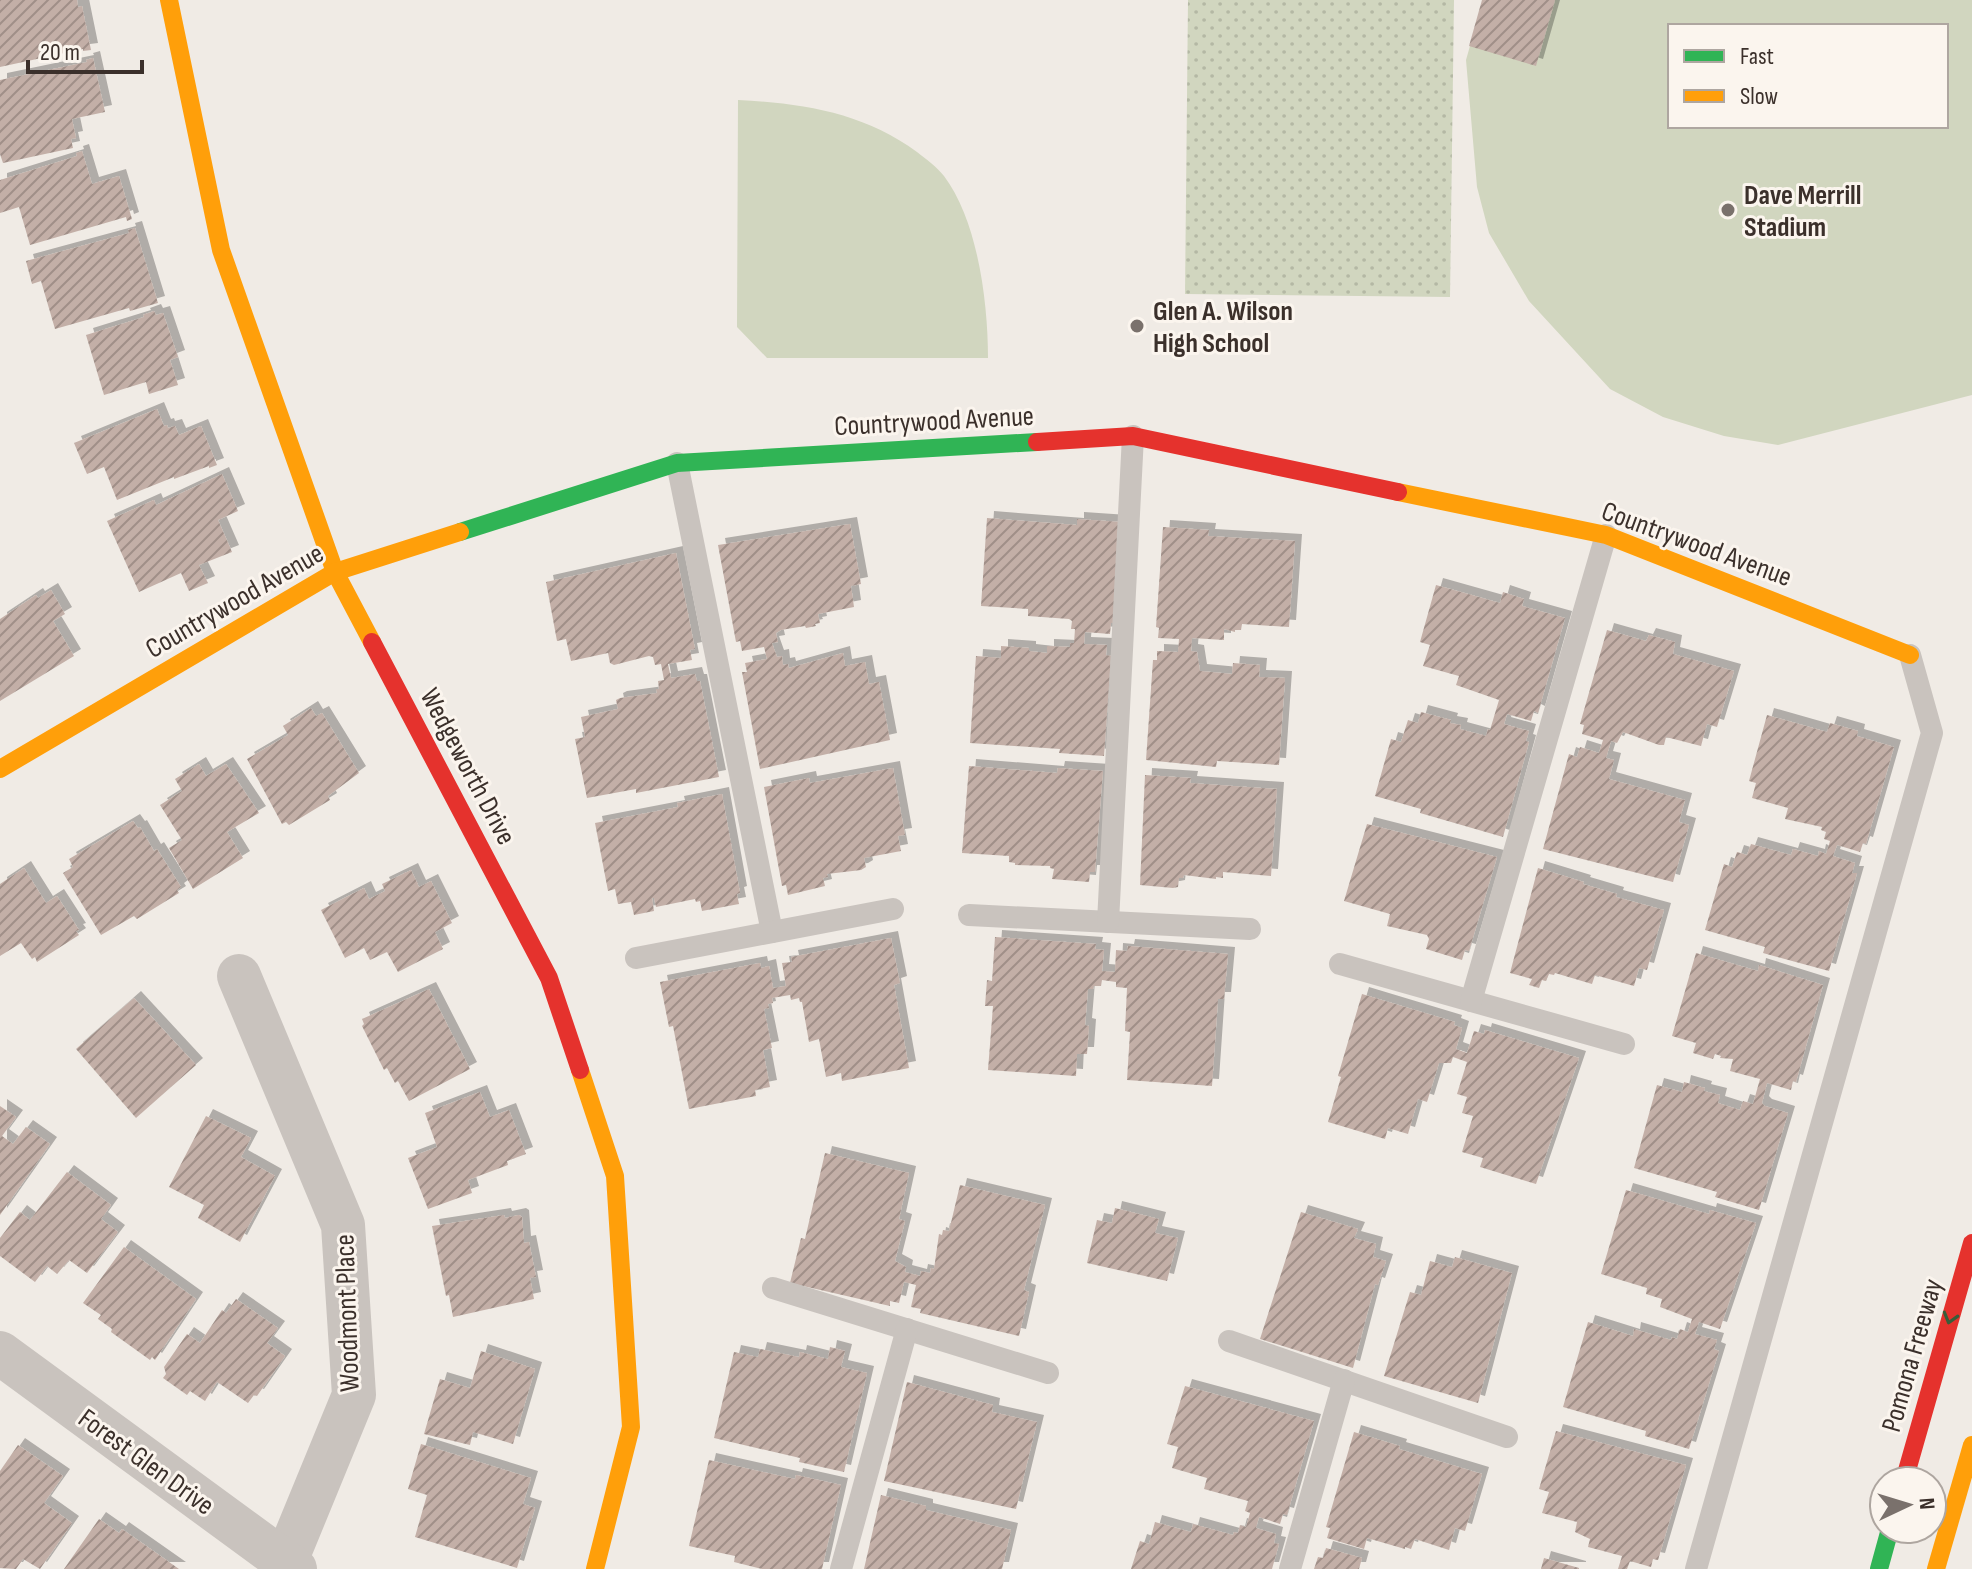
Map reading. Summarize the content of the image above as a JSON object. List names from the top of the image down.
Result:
{
  "streets": {
    "main road": ["Countrywood Avenue", "Wedgeworth Drive", "Pomona Freeway"],
    "street": ["Woodmont Place", "Forest Glen Drive"]
  },
  "crossings": [
    ["Countrywood Avenue", "Wedgeworth Drive"],
    ["Woodmont Place", "Forest Glen Drive"]
  ],
  "one_way": ["Pomona Freeway"],
  "places": ["Dave Merrill Stadium", "Glen A. Wilson High School"],
  "legend": ["Fast", "Slow"],
  "scale_bar": "20 m",
  "north": "right"
}
